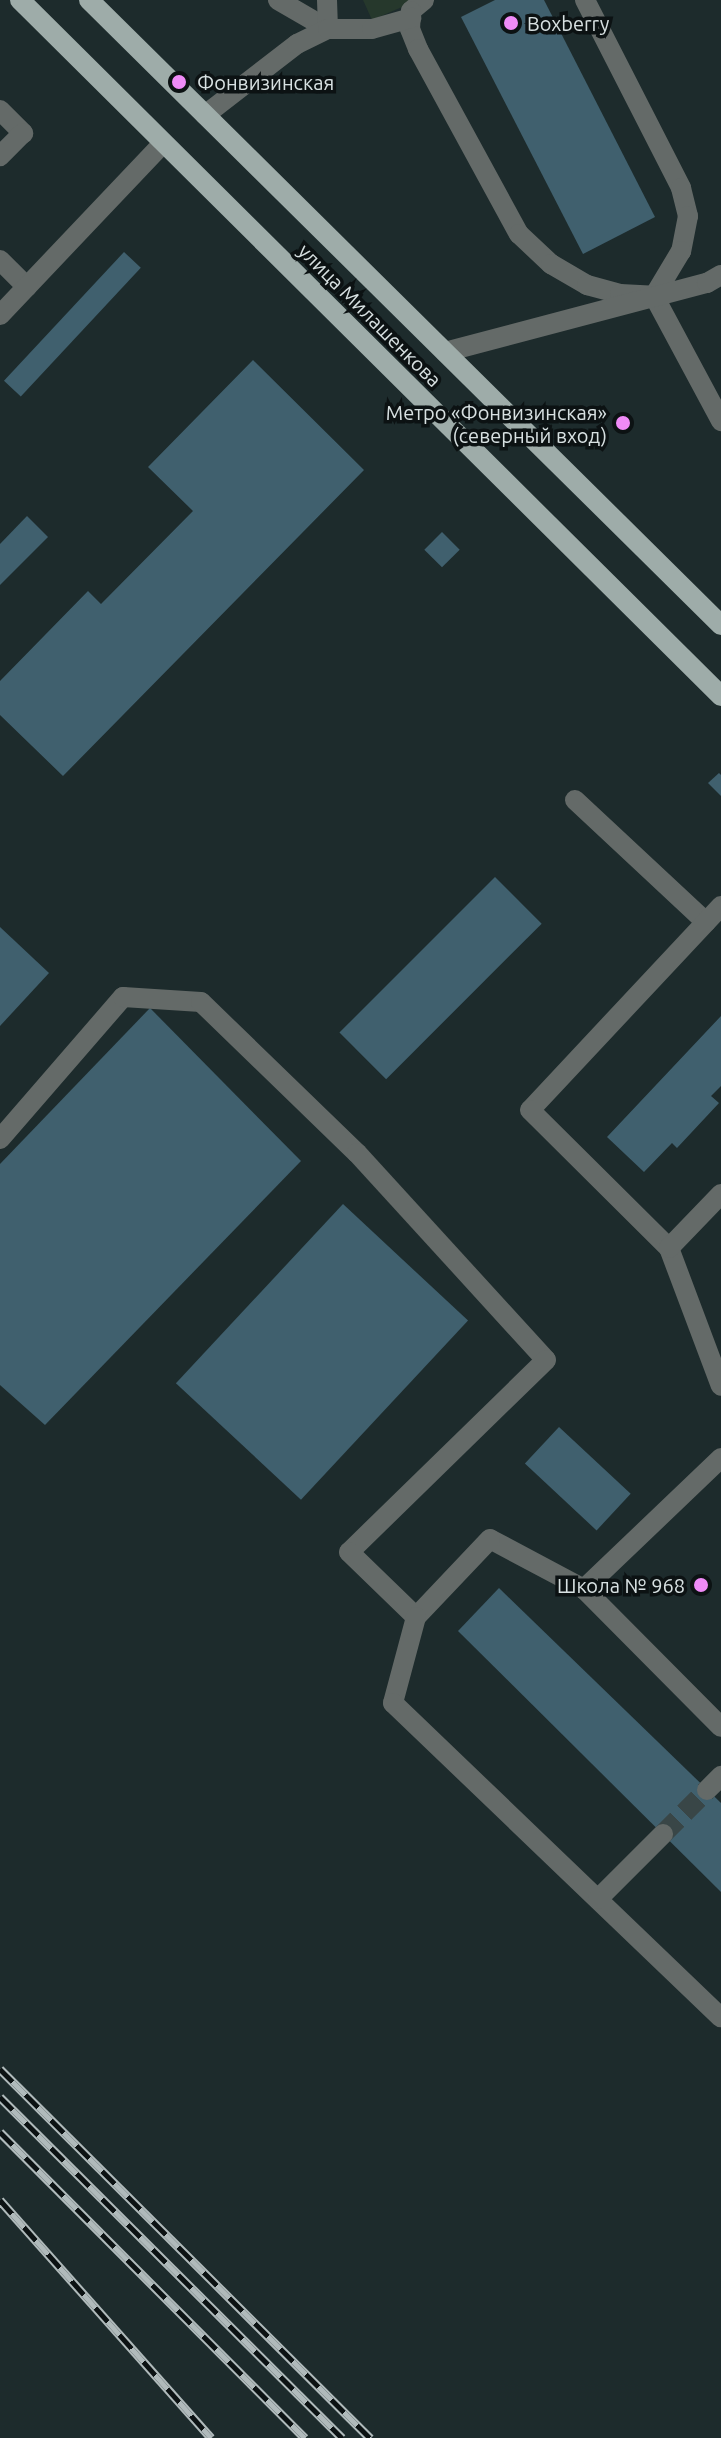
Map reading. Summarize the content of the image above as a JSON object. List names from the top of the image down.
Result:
{
  "streets": {
    "main road": ["улица Милашенкова"]
  },
  "places": [
    "Boxberry",
    "Фонвизинская",
    "Метро «Фонвизинская» (северный вход)",
    "Школа № 968"
  ]
}
